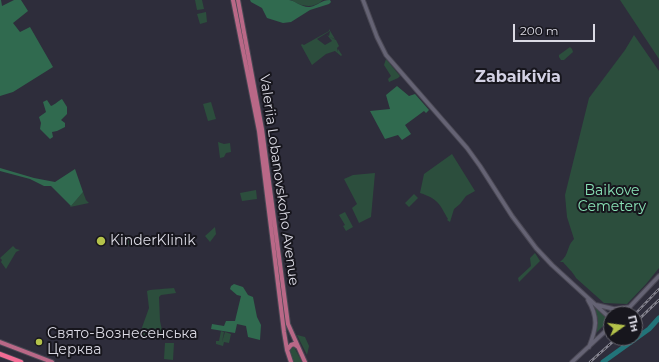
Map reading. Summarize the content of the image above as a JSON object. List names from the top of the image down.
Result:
{
  "streets": {
    "main road": ["Valeriia Lobanovskoho Avenue"]
  },
  "districts": ["Zabaikivia"],
  "parks": ["Baikove Cemetery"],
  "places": ["KinderKlinik", "Свято-Вознесенська Церква"],
  "scale_bar": "200 m",
  "north": "right"
}
